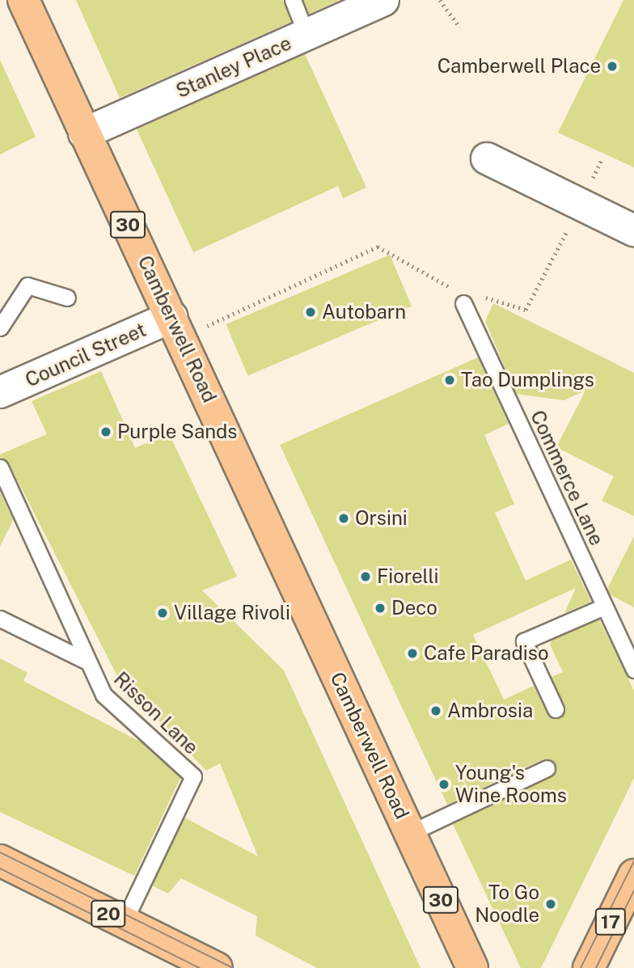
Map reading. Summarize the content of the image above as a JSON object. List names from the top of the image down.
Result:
{
  "streets": {
    "main road": [
      "30",
      "Camberwell Road",
      "20",
      "17"
    ],
    "street": ["Stanley Place", "Council Street"],
    "lane": ["Commerce Lane", "Risson Lane"]
  },
  "crossings": [
    ["Stanley Place", "Camberwell Road"],
    ["Camberwell Road", "Council Street"],
    ["Risson Lane", "20"]
  ],
  "places": [
    "Camberwell Place",
    "Autobarn",
    "Tao Dumplings",
    "Purple Sands",
    "Orsini",
    "Fiorelli",
    "Deco",
    "Village Rivoli",
    "Cafe Paradiso",
    "Ambrosia",
    "Young's Wine Rooms",
    "To Go Noodle"
  ]
}
